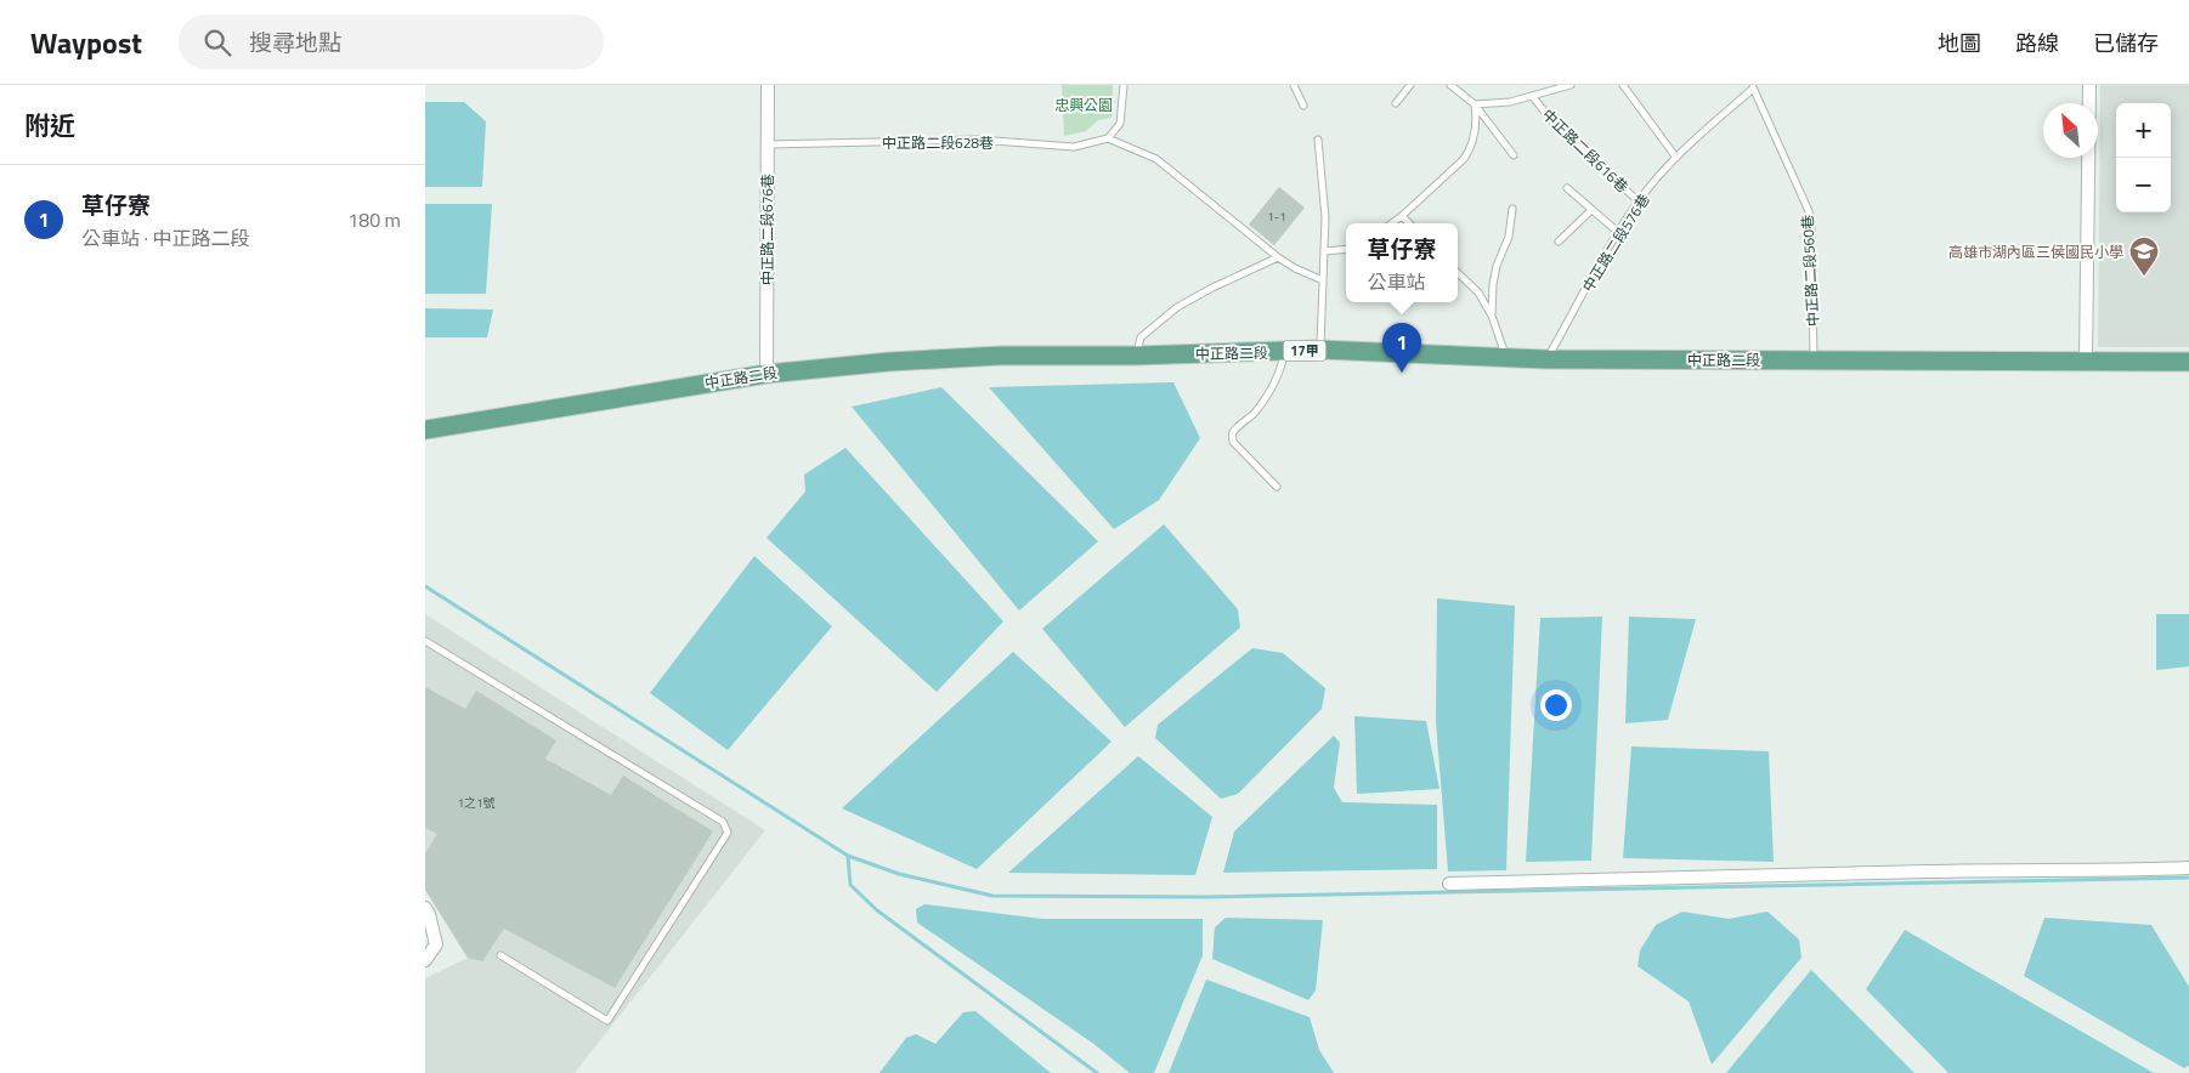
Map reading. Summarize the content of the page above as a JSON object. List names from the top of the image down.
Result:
{
  "streets": {
    "main road": ["17甲", "中正路二段"],
    "street": ["中正路二段676巷"],
    "lane": [
      "中正路二段628巷",
      "中正路二段616巷",
      "中正路二段576巷",
      "中正路二段560巷"
    ]
  },
  "crossings": [
    ["中正路二段628巷", "中正路二段676巷"],
    ["中正路二段616巷", "中正路二段576巷"],
    ["中正路二段676巷", "中正路二段"],
    ["中正路二段576巷", "中正路二段560巷"],
    ["中正路二段576巷", "中正路二段"],
    ["中正路二段560巷", "中正路二段"]
  ],
  "parks": ["忠興公園"],
  "places": {
    "school or university": ["高雄市湖內區三侯國民小學"]
  },
  "house_numbers": ["1-1", "1之1號"],
  "north": "top left",
  "page": {
    "header": "Waypost",
    "search": "搜尋地點",
    "nav": ["地圖", "路線", "已儲存"],
    "heading": "附近",
    "map_buttons": ["+", "−"],
    "list": [
      {
        "mark": "1",
        "name": "草仔寮",
        "note": "公車站 · 中正路二段",
        "value": "180 m"
      }
    ],
    "popup": ["草仔寮", "公車站"],
    "pins": "1"
  }
}
